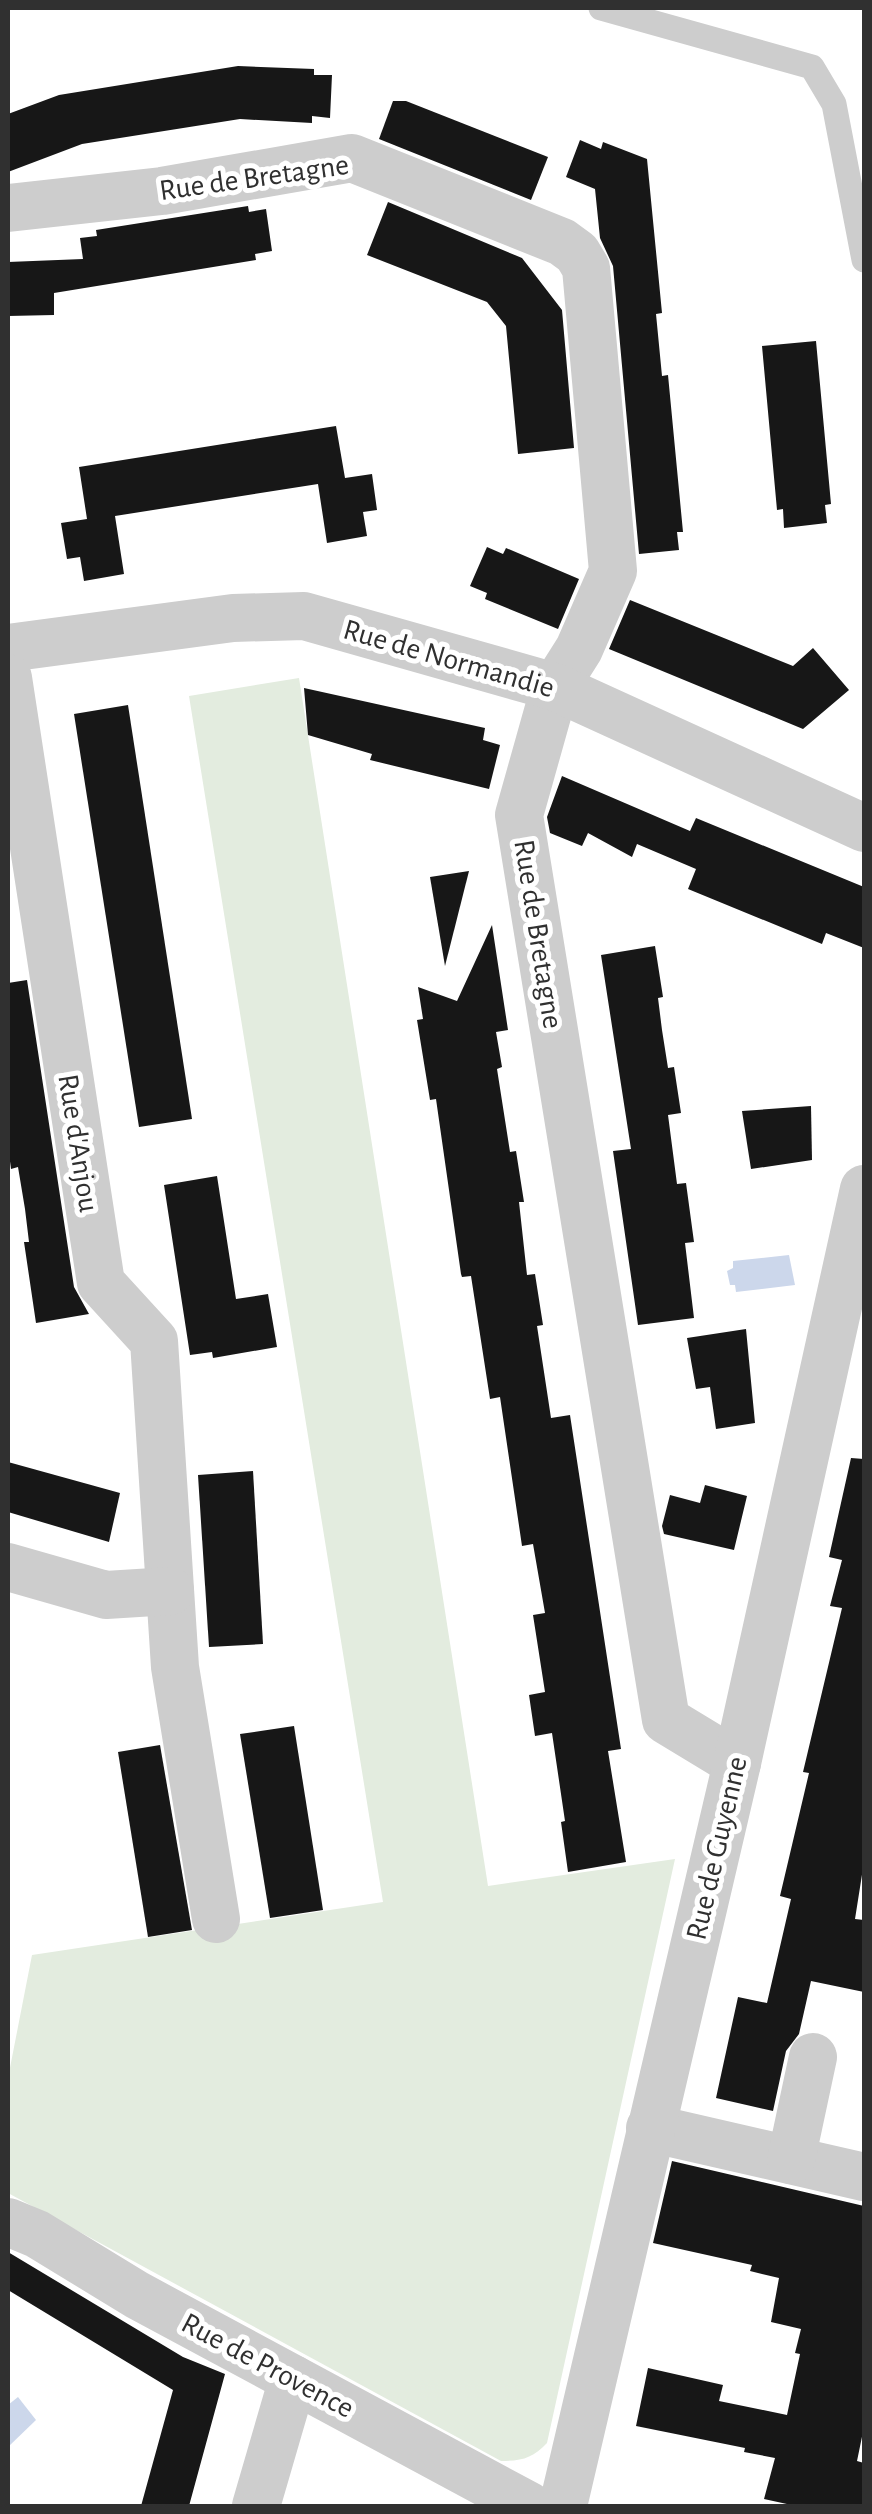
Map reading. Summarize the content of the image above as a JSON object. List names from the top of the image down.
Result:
{
  "streets": {
    "street": [
      "Rue de Bretagne",
      "Rue de Normandie",
      "Rue d'Anjou",
      "Rue de Guyenne",
      "Rue de Provence"
    ]
  },
  "crossings": [
    ["Rue de Bretagne", "Rue de Normandie"],
    ["Rue de Bretagne", "Rue de Guyenne"]
  ]
}
